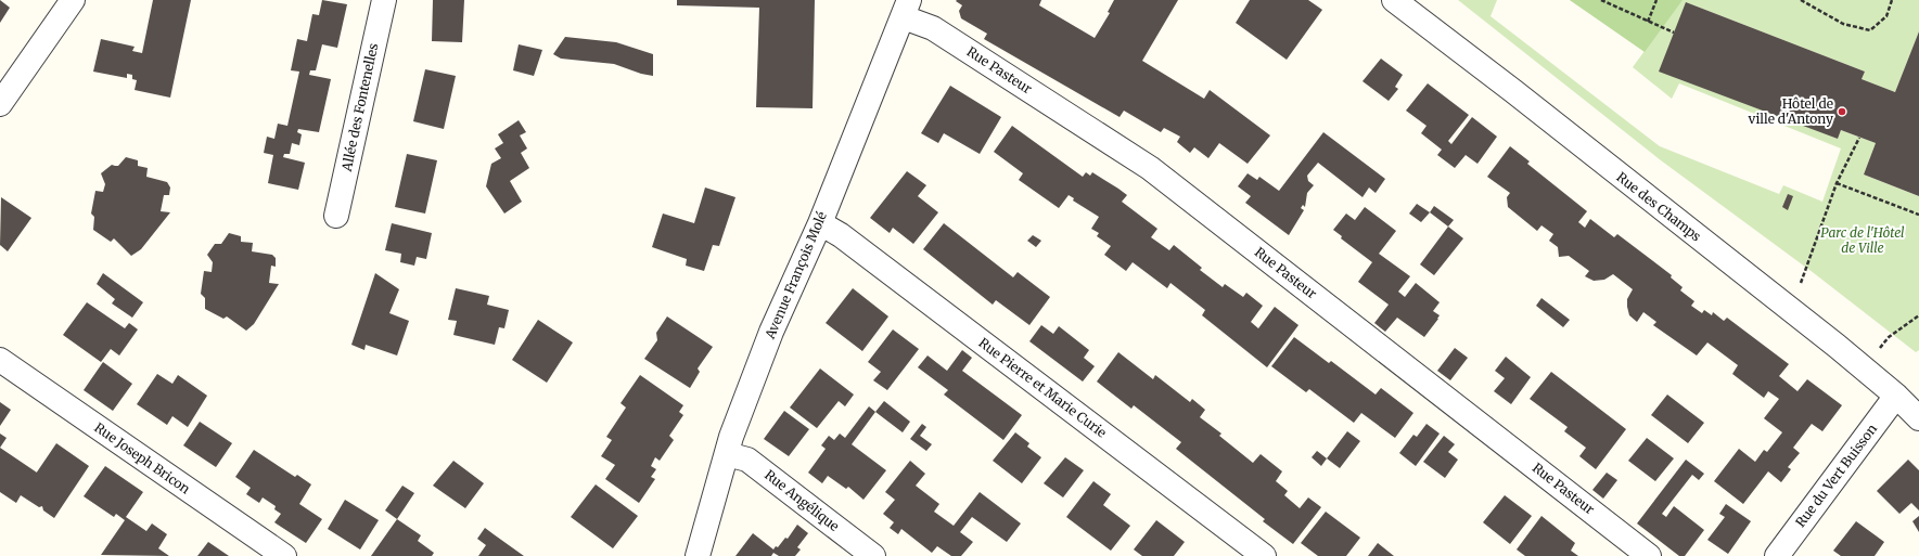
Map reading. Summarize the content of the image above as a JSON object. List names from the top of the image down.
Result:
{
  "streets": {
    "street": [
      "Rue Pasteur",
      "Allée des Fontenelles",
      "Rue des Champs",
      "Avenue François Molé",
      "Rue Pierre et Marie Curie",
      "Rue Joseph Bricon",
      "Rue du Vert Buisson",
      "Rue Angélique"
    ]
  },
  "crossings": [
    ["Rue Pasteur", "Avenue François Molé"],
    ["Rue des Champs", "Rue du Vert Buisson"],
    ["Avenue François Molé", "Rue Pierre et Marie Curie"],
    ["Avenue François Molé", "Rue Angélique"]
  ],
  "parks": ["Parc de l'Hôtel de Ville"],
  "places": ["Hôtel de ville d'Antony"]
}
